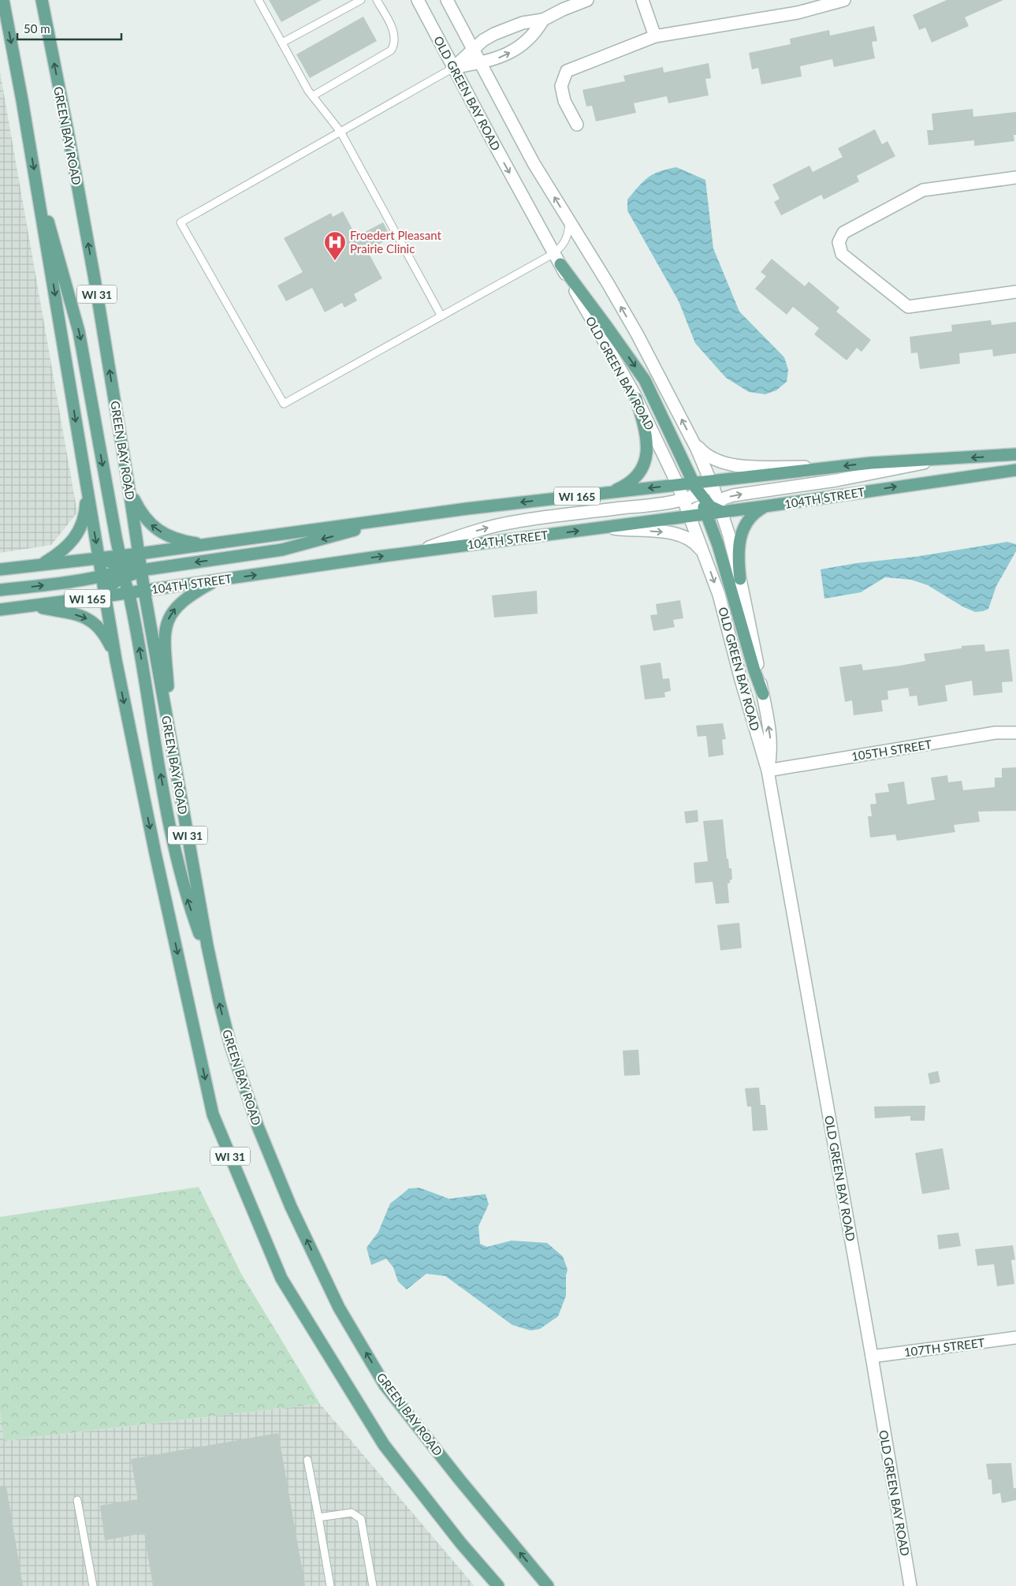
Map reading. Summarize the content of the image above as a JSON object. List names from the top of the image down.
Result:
{
  "streets": {
    "main road": [
      "GREEN BAY ROAD",
      "WI 31",
      "WI 165",
      "104TH STREET"
    ],
    "street": ["OLD GREEN BAY ROAD", "105TH STREET", "107TH STREET"]
  },
  "crossings": [
    ["OLD GREEN BAY ROAD", "WI 165"],
    ["OLD GREEN BAY ROAD", "104TH STREET"],
    ["OLD GREEN BAY ROAD", "105TH STREET"],
    ["OLD GREEN BAY ROAD", "107TH STREET"],
    ["GREEN BAY ROAD", "WI 165"],
    ["GREEN BAY ROAD", "104TH STREET"],
    ["WI 31", "WI 165"],
    ["WI 31", "104TH STREET"]
  ],
  "places": {
    "hospital": ["Froedert Pleasant Prairie Clinic"]
  },
  "scale_bar": "50 m"
}
